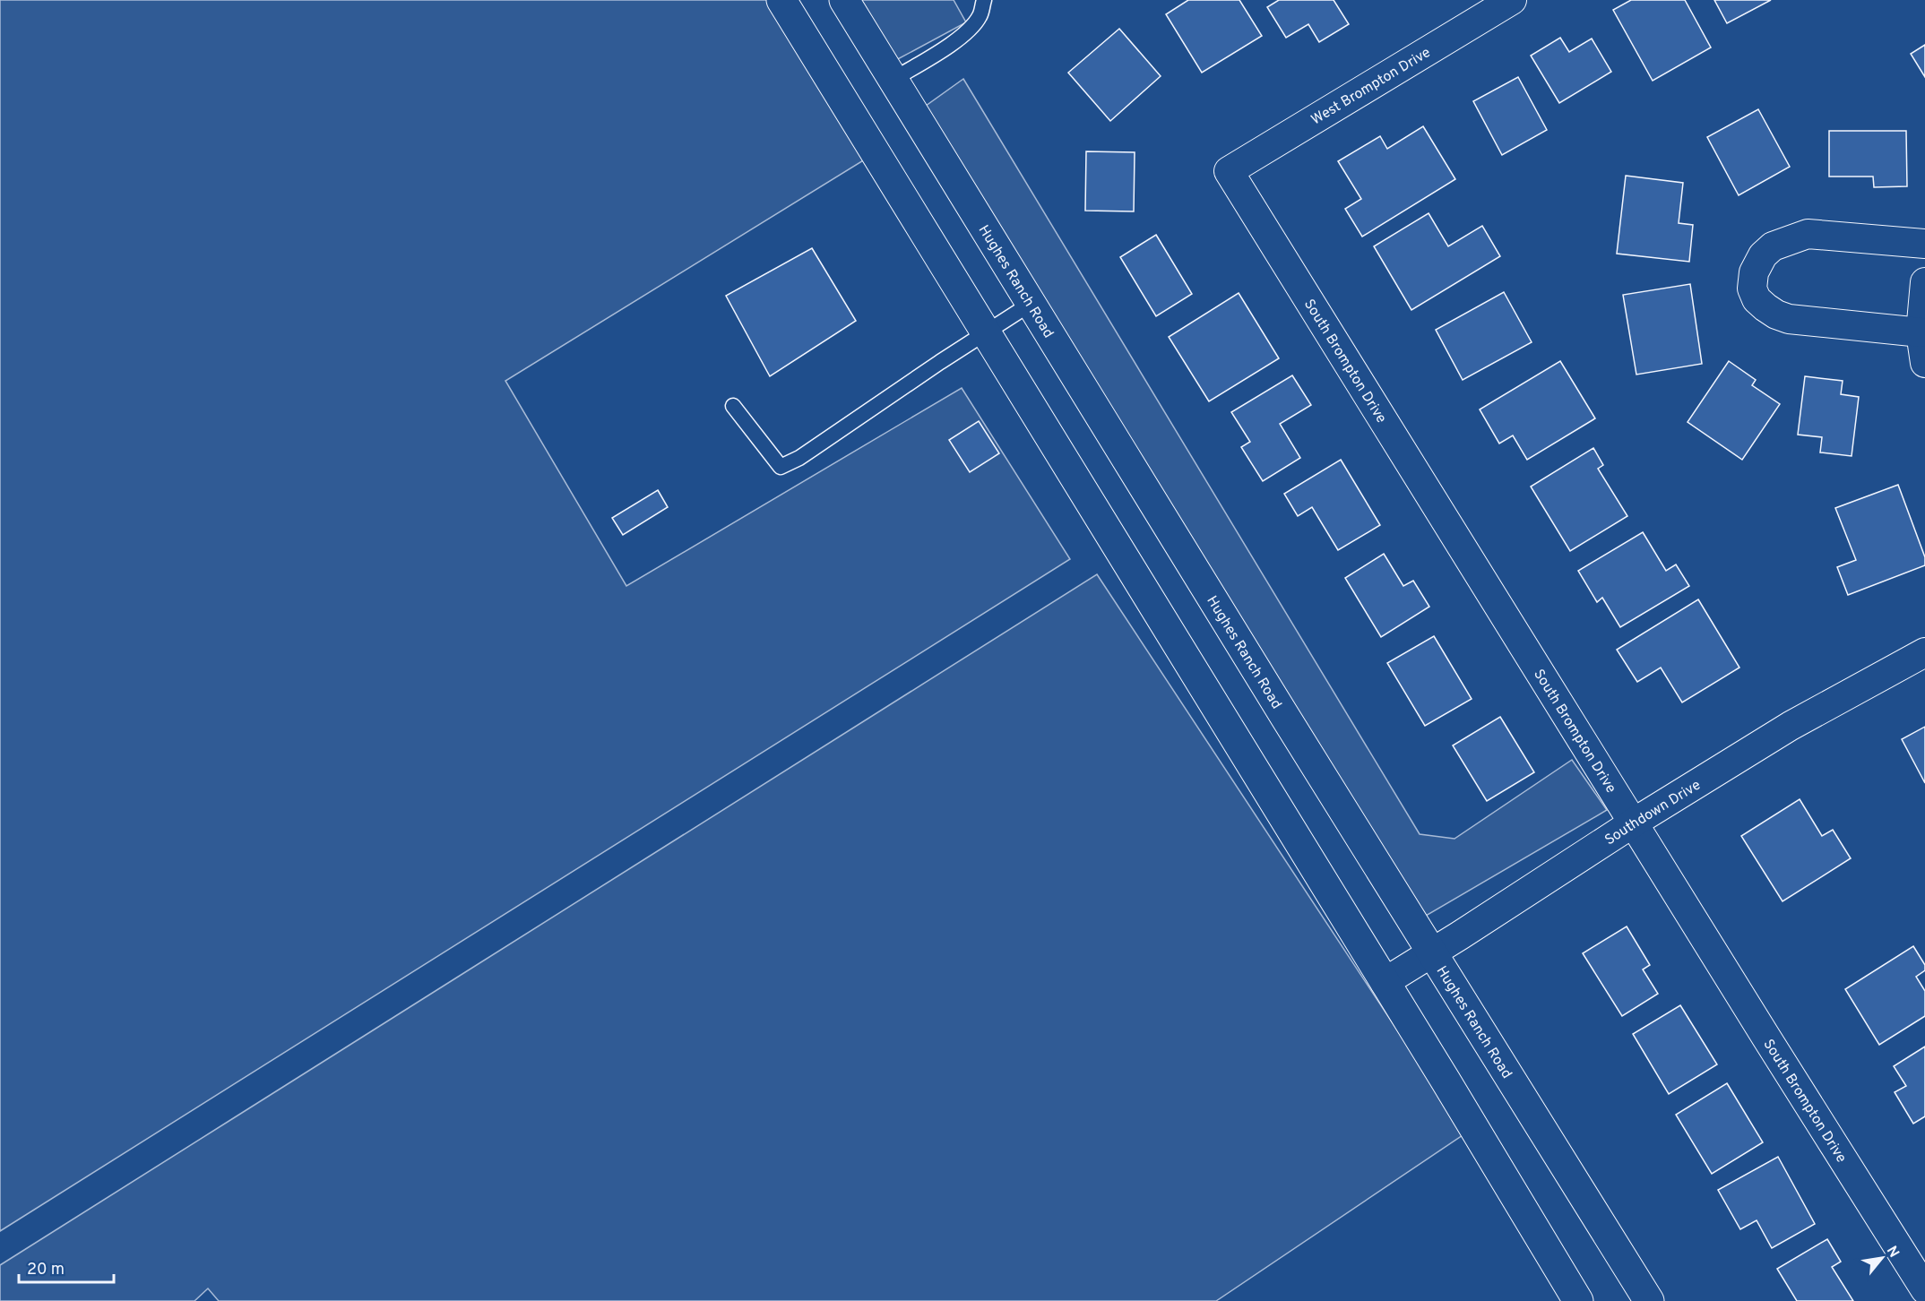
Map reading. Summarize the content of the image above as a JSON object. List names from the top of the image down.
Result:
{
  "streets": {
    "street": [
      "West Brompton Drive",
      "Hughes Ranch Road",
      "South Brompton Drive",
      "Southdown Drive"
    ]
  },
  "crossings": [
    ["West Brompton Drive", "South Brompton Drive"],
    ["Hughes Ranch Road", "Southdown Drive"],
    ["South Brompton Drive", "Southdown Drive"]
  ],
  "scale_bar": "20 m",
  "north": "top right"
}
